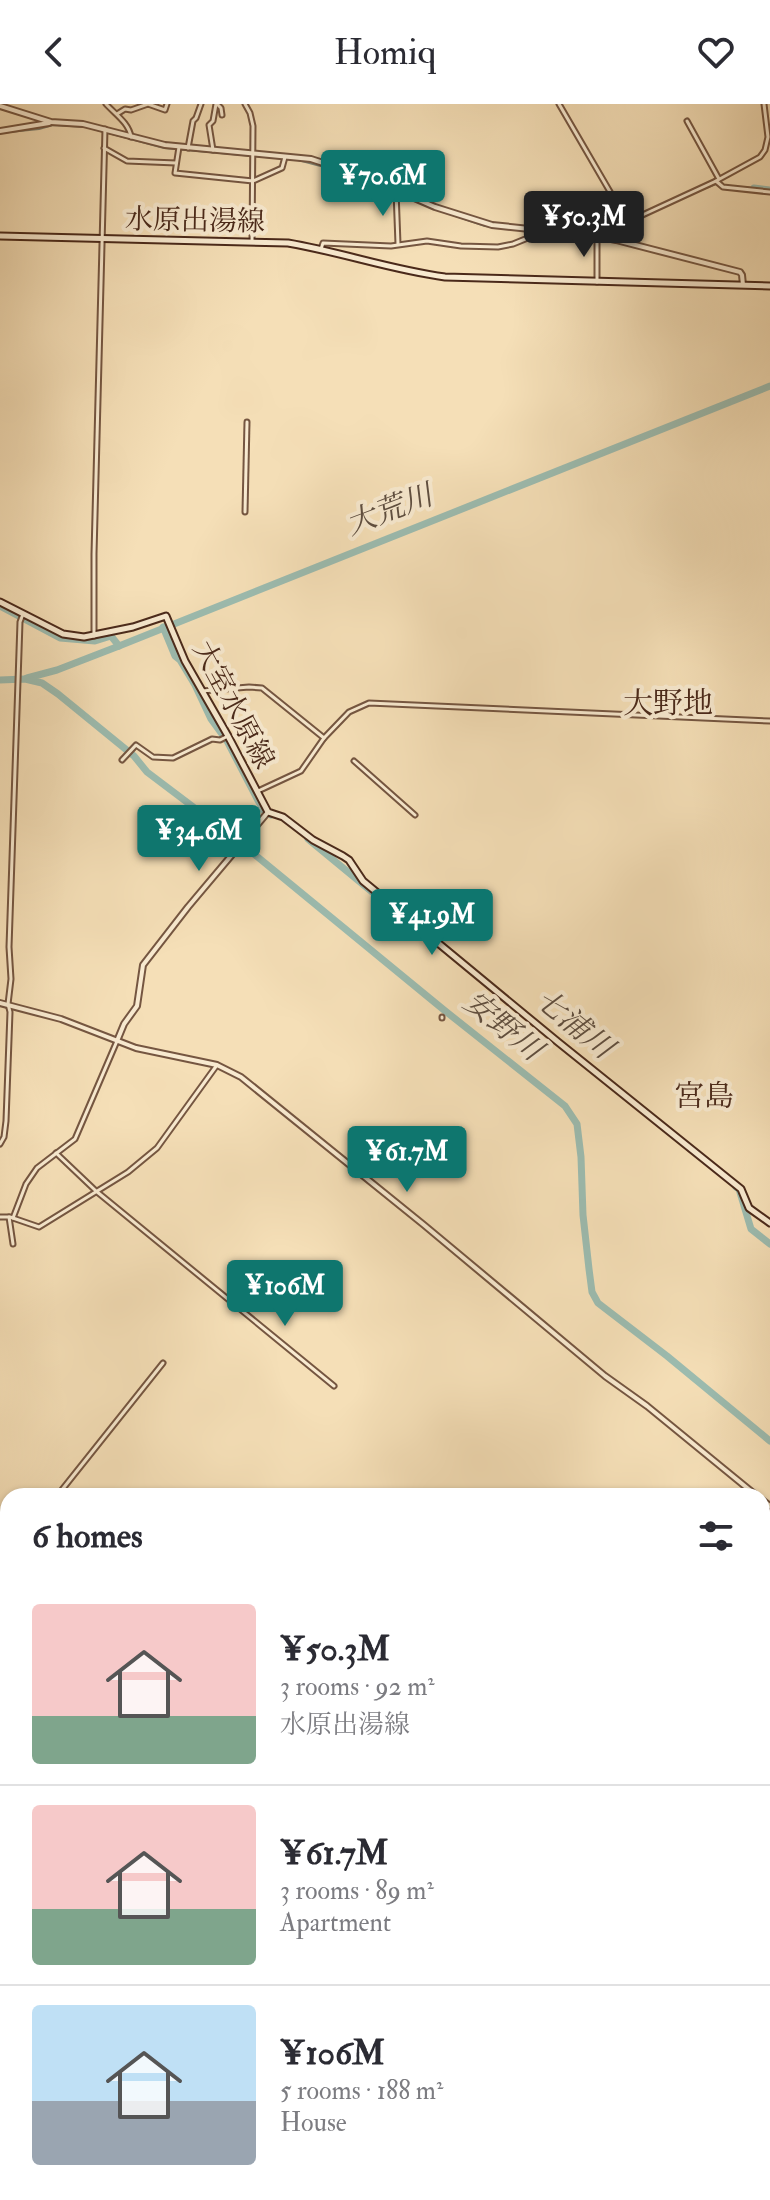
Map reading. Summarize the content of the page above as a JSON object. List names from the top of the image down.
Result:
{
  "streets": {
    "main road": ["水原出湯線", "大室水原線"]
  },
  "districts": ["大野地", "宮島"],
  "water": ["大荒川", "七浦川", "安野川"],
  "page": {
    "header": "Homiq",
    "price": [
      "¥70.6M",
      "¥50.3M",
      "¥34.6M",
      "¥41.9M",
      "¥61.7M",
      "¥106M"
    ],
    "heading": "6 homes",
    "list": [
      {
        "name": "¥50.3M",
        "note": "3 rooms · 92 m² · 水原出湯線"
      },
      {
        "name": "¥61.7M",
        "note": "3 rooms · 89 m² · Apartment"
      },
      {
        "name": "¥106M",
        "note": "5 rooms · 188 m² · House"
      }
    ]
  }
}
